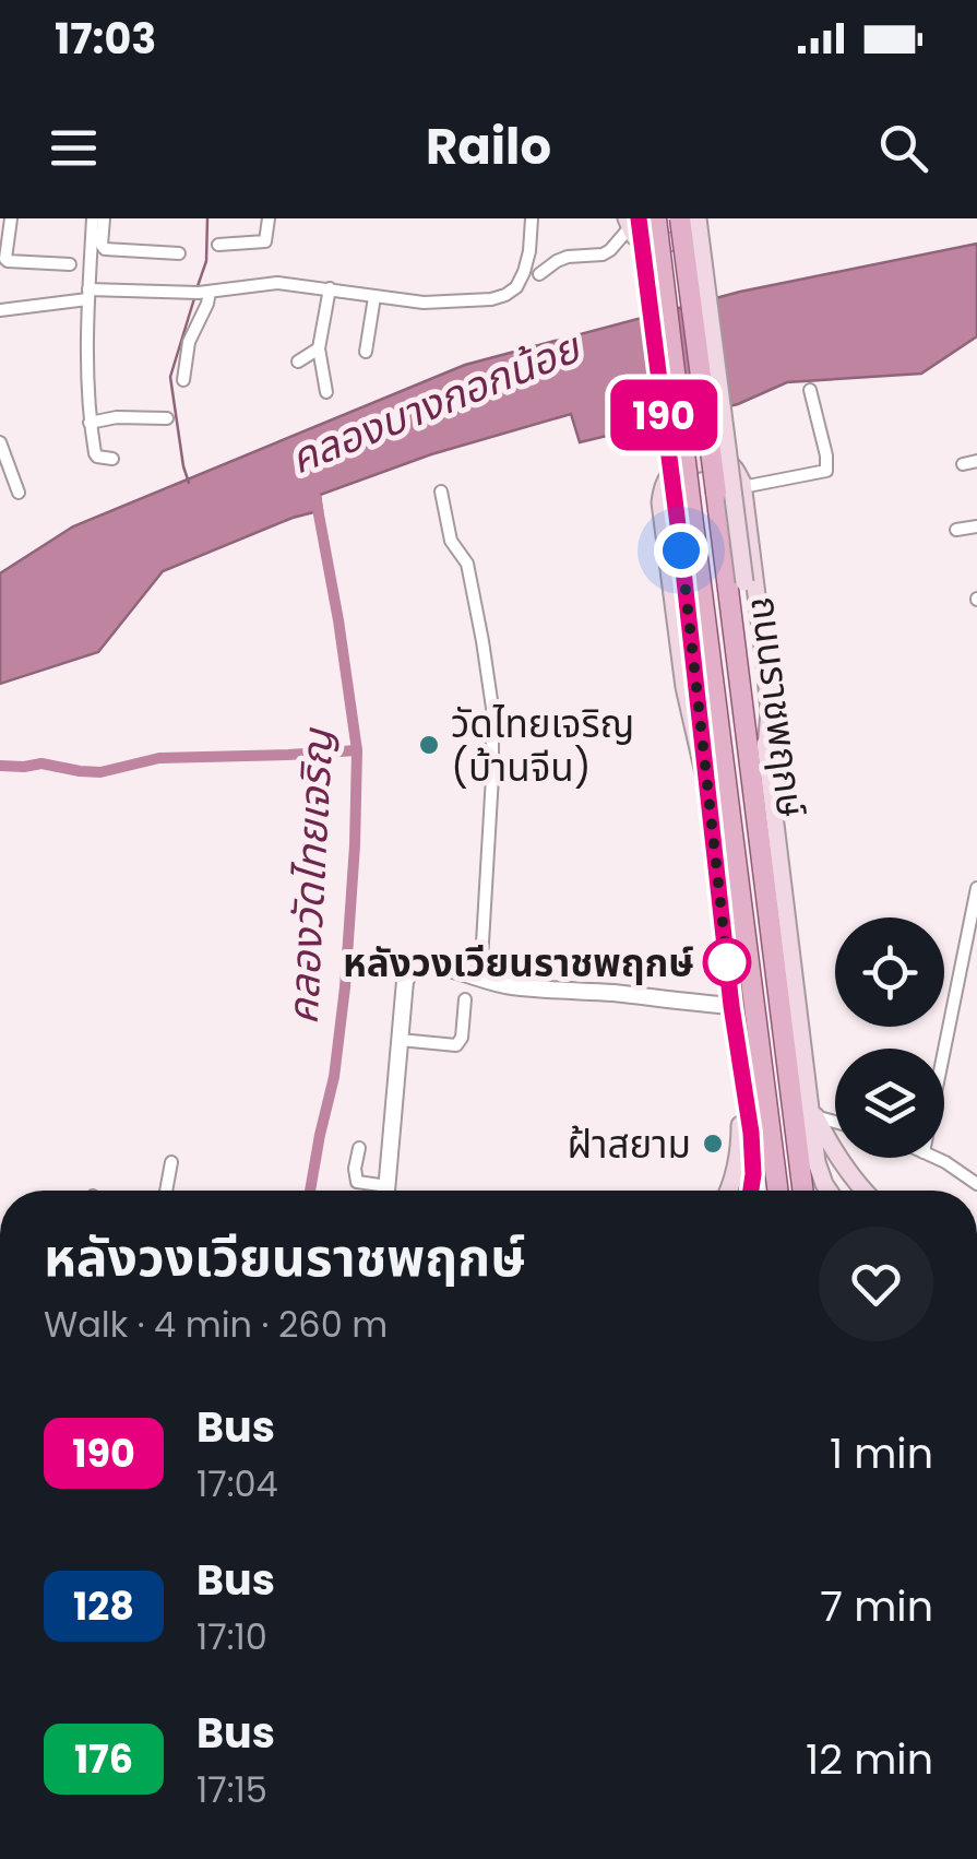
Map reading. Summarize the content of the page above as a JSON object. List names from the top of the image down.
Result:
{
  "streets": {
    "main road": ["ถนนราชพฤกษ์"]
  },
  "water": ["คลองบางกอกน้อย", "คลองวัดไทยเจริญ"],
  "places": ["วัดไทยเจริญ (บ้านจีน)", "หลังวงเวียนราชพฤกษ์", "ฝ้าสยาม"],
  "lines": ["bus line 190"],
  "page": {
    "status": "17:03",
    "header": "Railo",
    "on_map": "190",
    "heading": ["หลังวงเวียนราชพฤกษ์", "Walk · 4 min · 260 m"],
    "list": [
      {
        "mark": "190",
        "name": "Bus",
        "note": "17:04",
        "value": "1 min"
      },
      {
        "mark": "128",
        "name": "Bus",
        "note": "17:10",
        "value": "7 min"
      },
      {
        "mark": "176",
        "name": "Bus",
        "note": "17:15",
        "value": "12 min"
      }
    ]
  }
}
